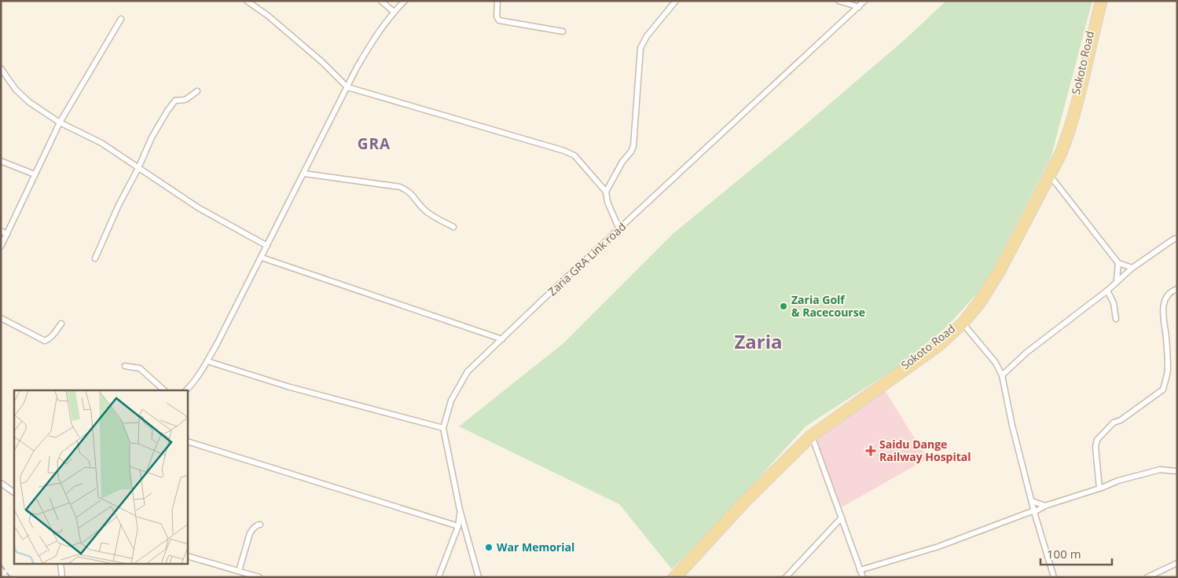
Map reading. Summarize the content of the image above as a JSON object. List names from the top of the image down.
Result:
{
  "streets": {
    "main road": ["Sokoto Road"],
    "street": ["Zaria GRA Link road"]
  },
  "districts": ["GRA", "Zaria"],
  "places": {
    "other": ["Zaria Golf & Racecourse", "War Memorial"],
    "health": ["Saidu Dange Railway Hospital"]
  },
  "scale_bar": "100 m"
}
